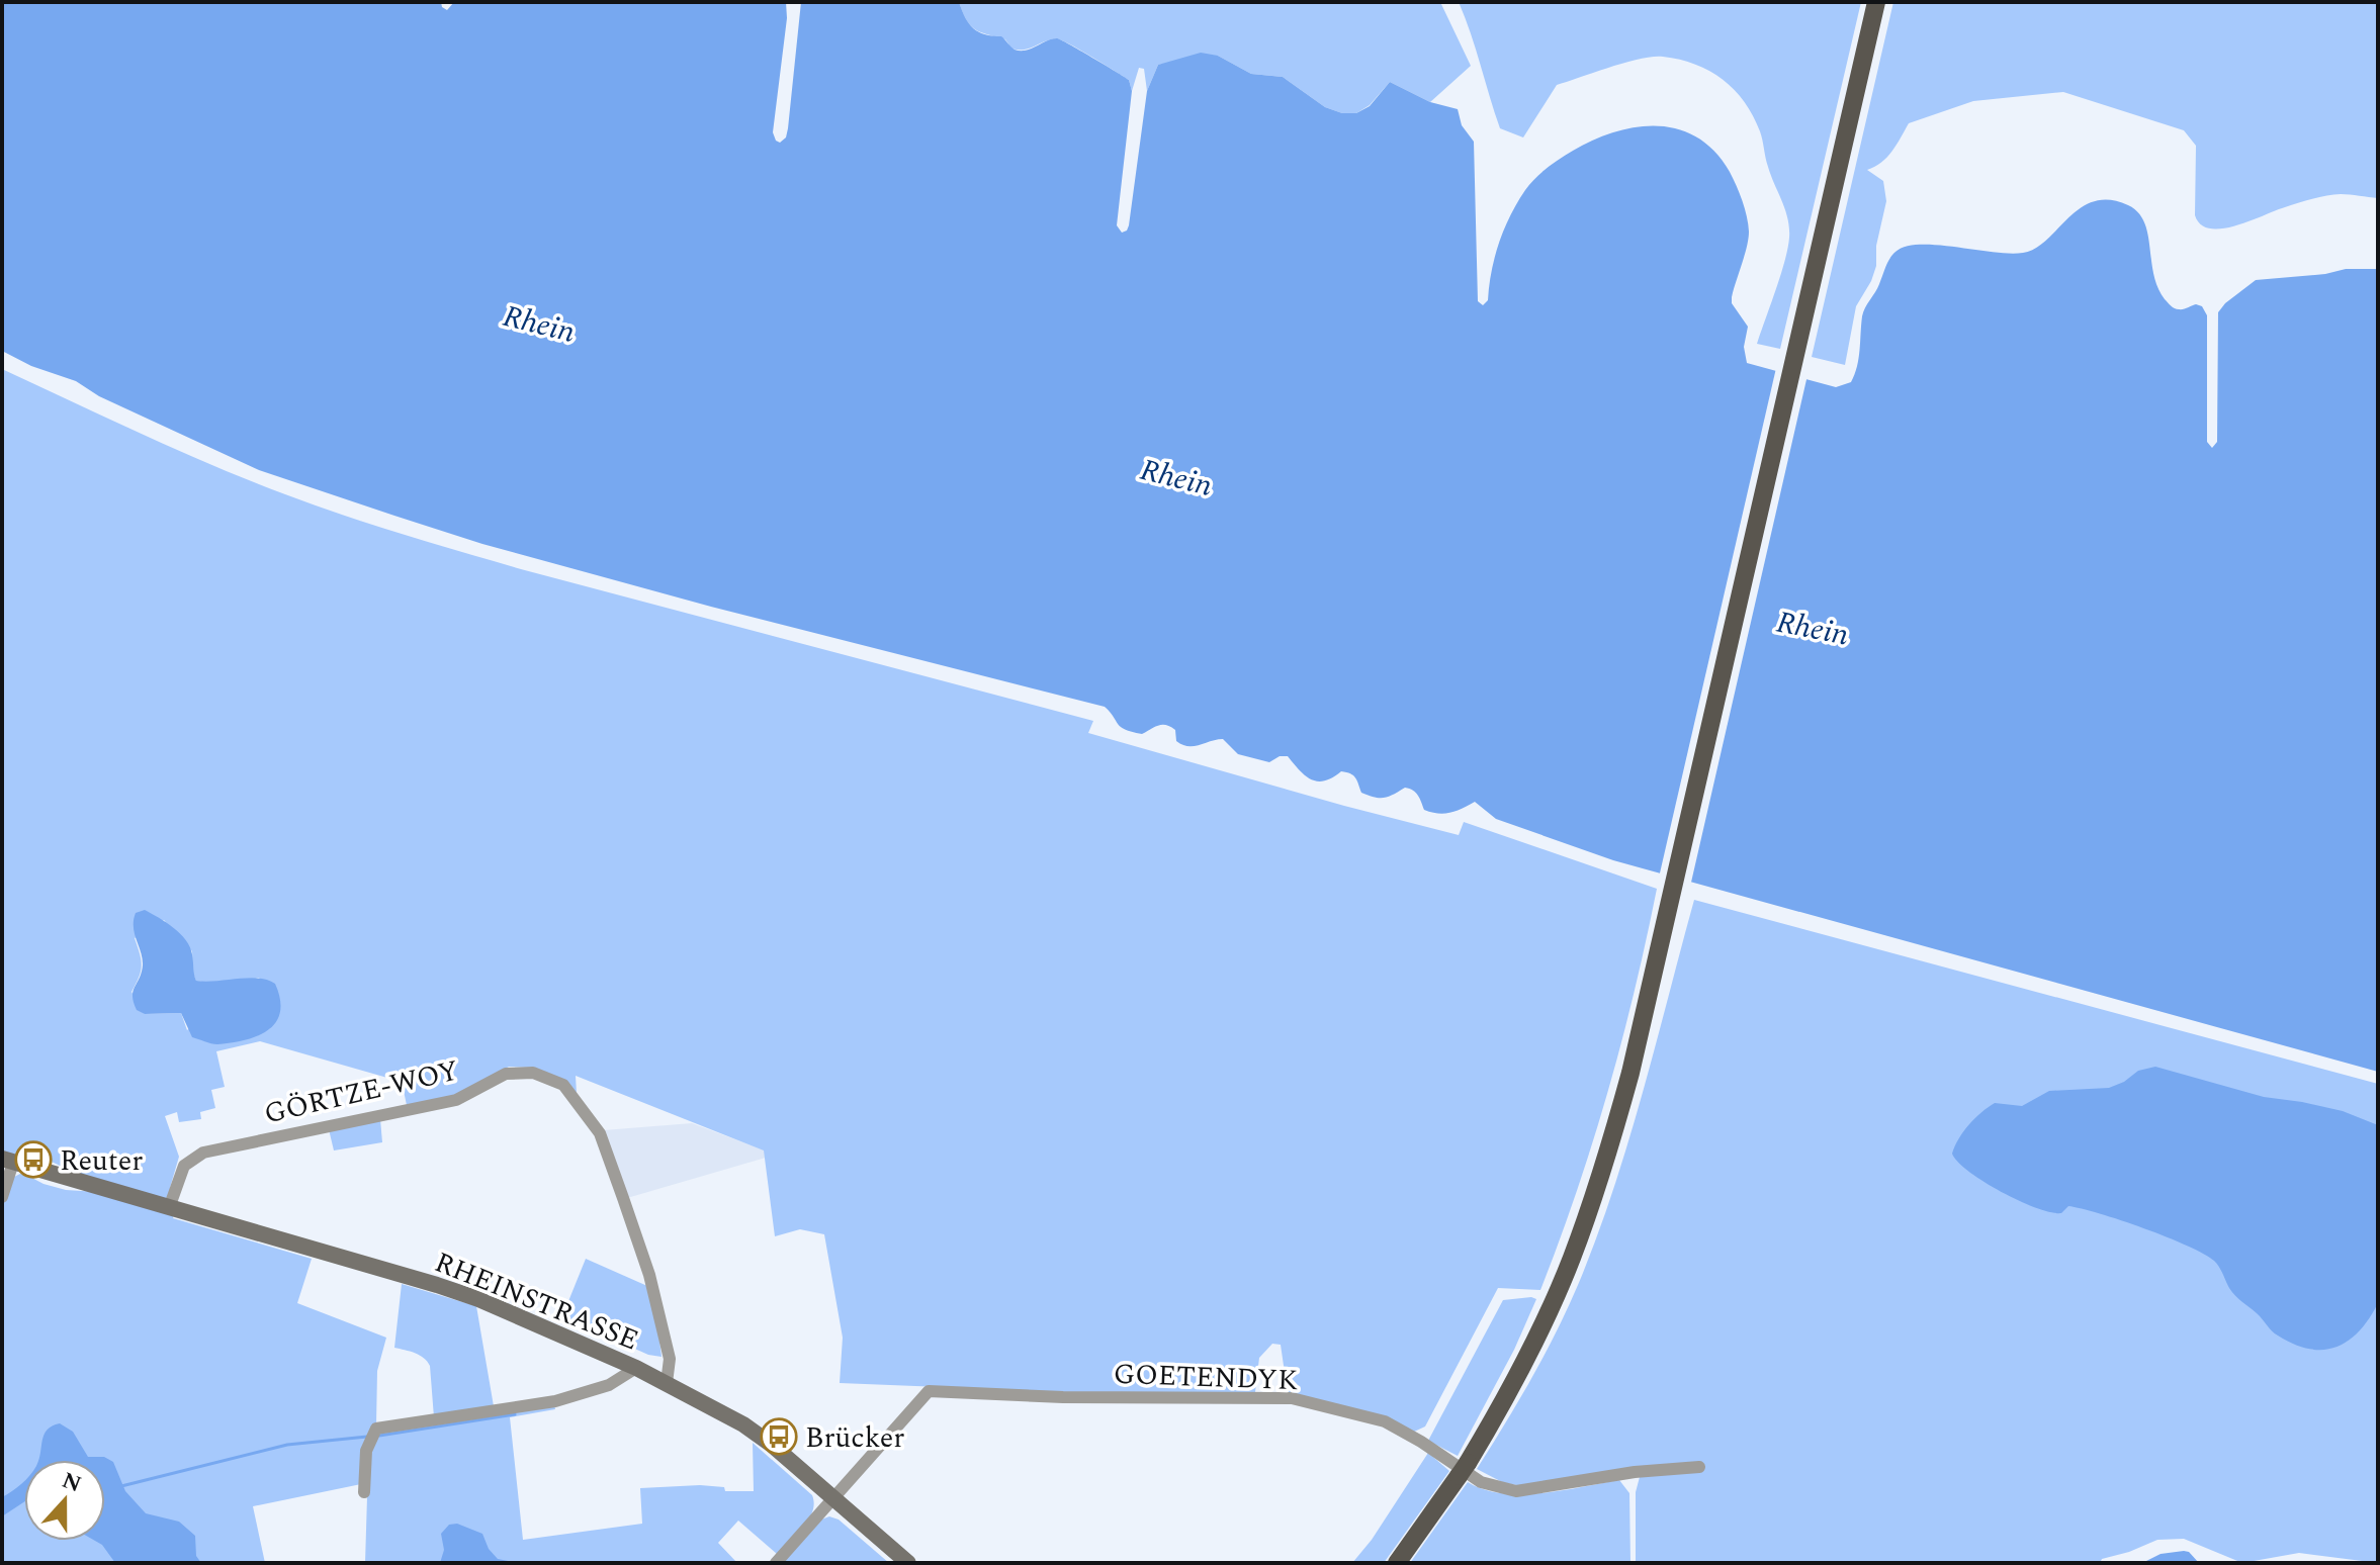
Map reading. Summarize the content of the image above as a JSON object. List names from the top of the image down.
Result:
{
  "streets": {
    "main road": ["RHEINSTRASSE"],
    "street": ["GÖRTZE-WOY", "GOETENDYK"]
  },
  "crossings": [
    ["GÖRTZE-WOY", "RHEINSTRASSE"],
    ["RHEINSTRASSE", "GOETENDYK"]
  ],
  "water": ["Rhein"],
  "places": {
    "bus stop": ["Reuter", "Brücker"]
  },
  "north": "top"
}
